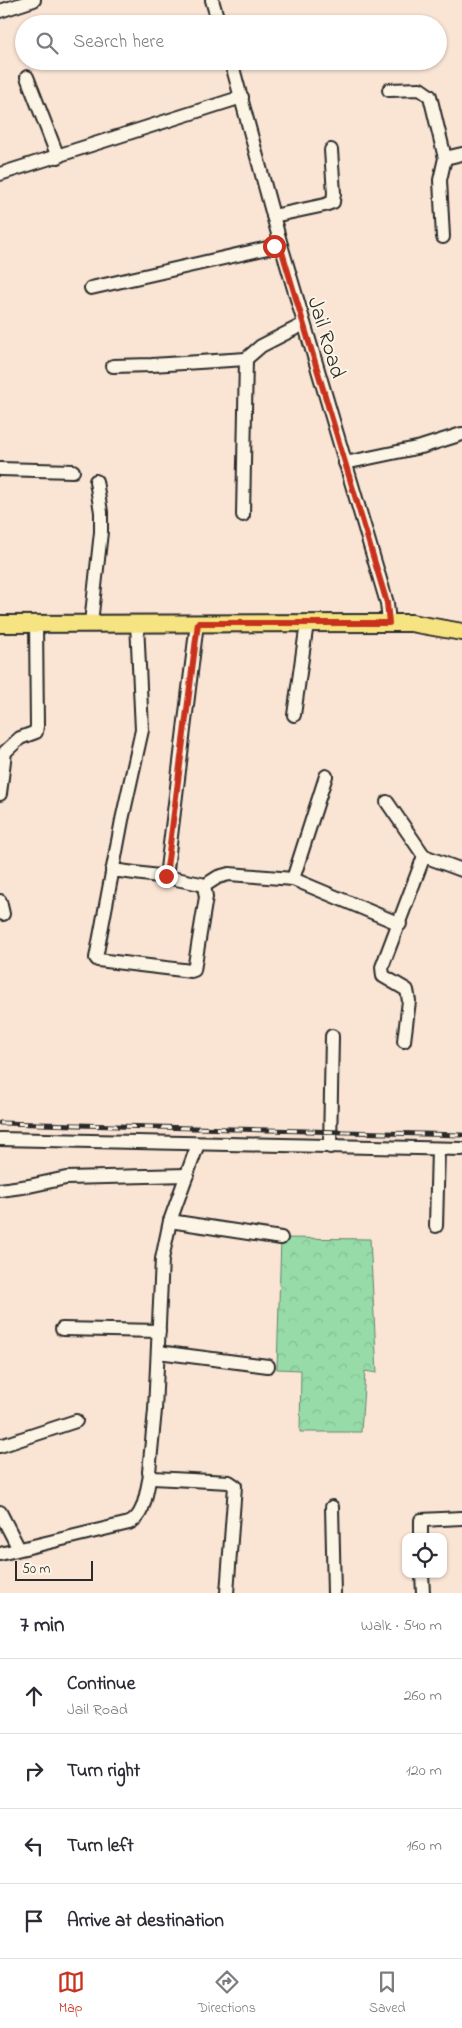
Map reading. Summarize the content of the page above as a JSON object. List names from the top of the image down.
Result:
{
  "streets": {
    "street": ["Jail Road"]
  },
  "scale_bar": "50 m",
  "page": {
    "search": "Search here",
    "scale": "50 m",
    "heading": ["7 min", "Walk · 540 m"],
    "list": [
      ["Continue", "Jail Road", "260 m"],
      ["Turn right", "120 m"],
      ["Turn left", "160 m"],
      "Arrive at destination"
    ],
    "nav": ["Map", "Directions", "Saved"]
  }
}
